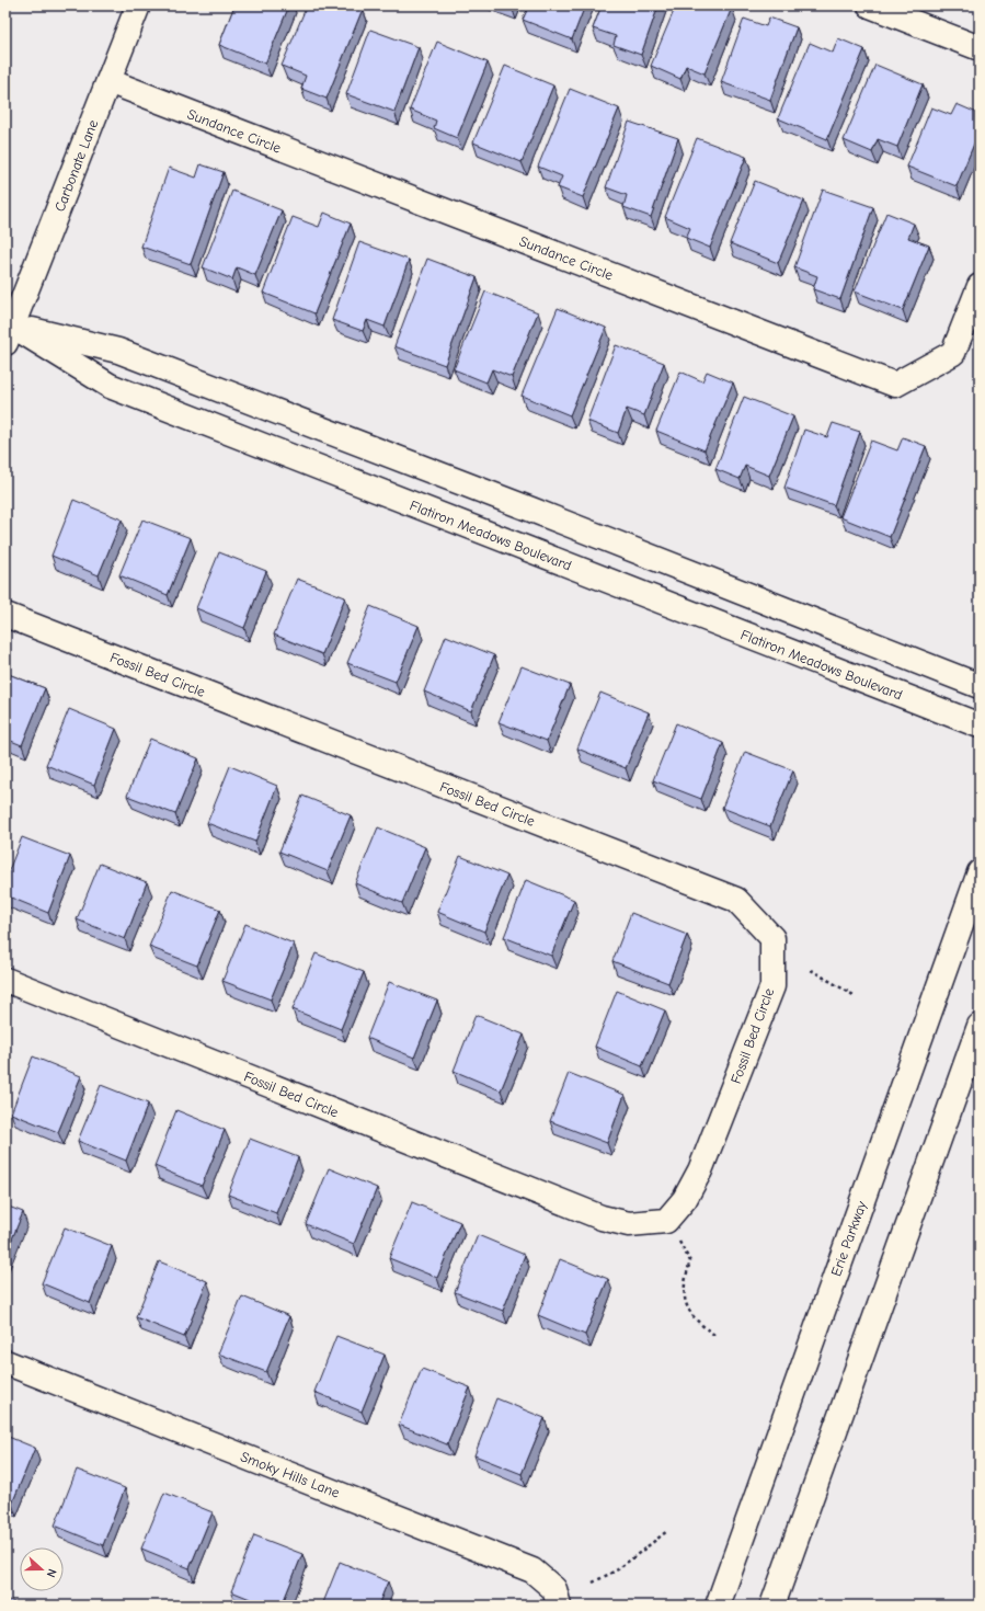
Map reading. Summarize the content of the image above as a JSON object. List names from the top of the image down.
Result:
{
  "streets": {
    "street": [
      "Sundance Circle",
      "Carbonate Lane",
      "Flatiron Meadows Boulevard",
      "Fossil Bed Circle",
      "Erie Parkway",
      "Smoky Hills Lane"
    ]
  },
  "crossings": [
    ["Sundance Circle", "Carbonate Lane"],
    ["Carbonate Lane", "Flatiron Meadows Boulevard"]
  ],
  "north": "right"
}
